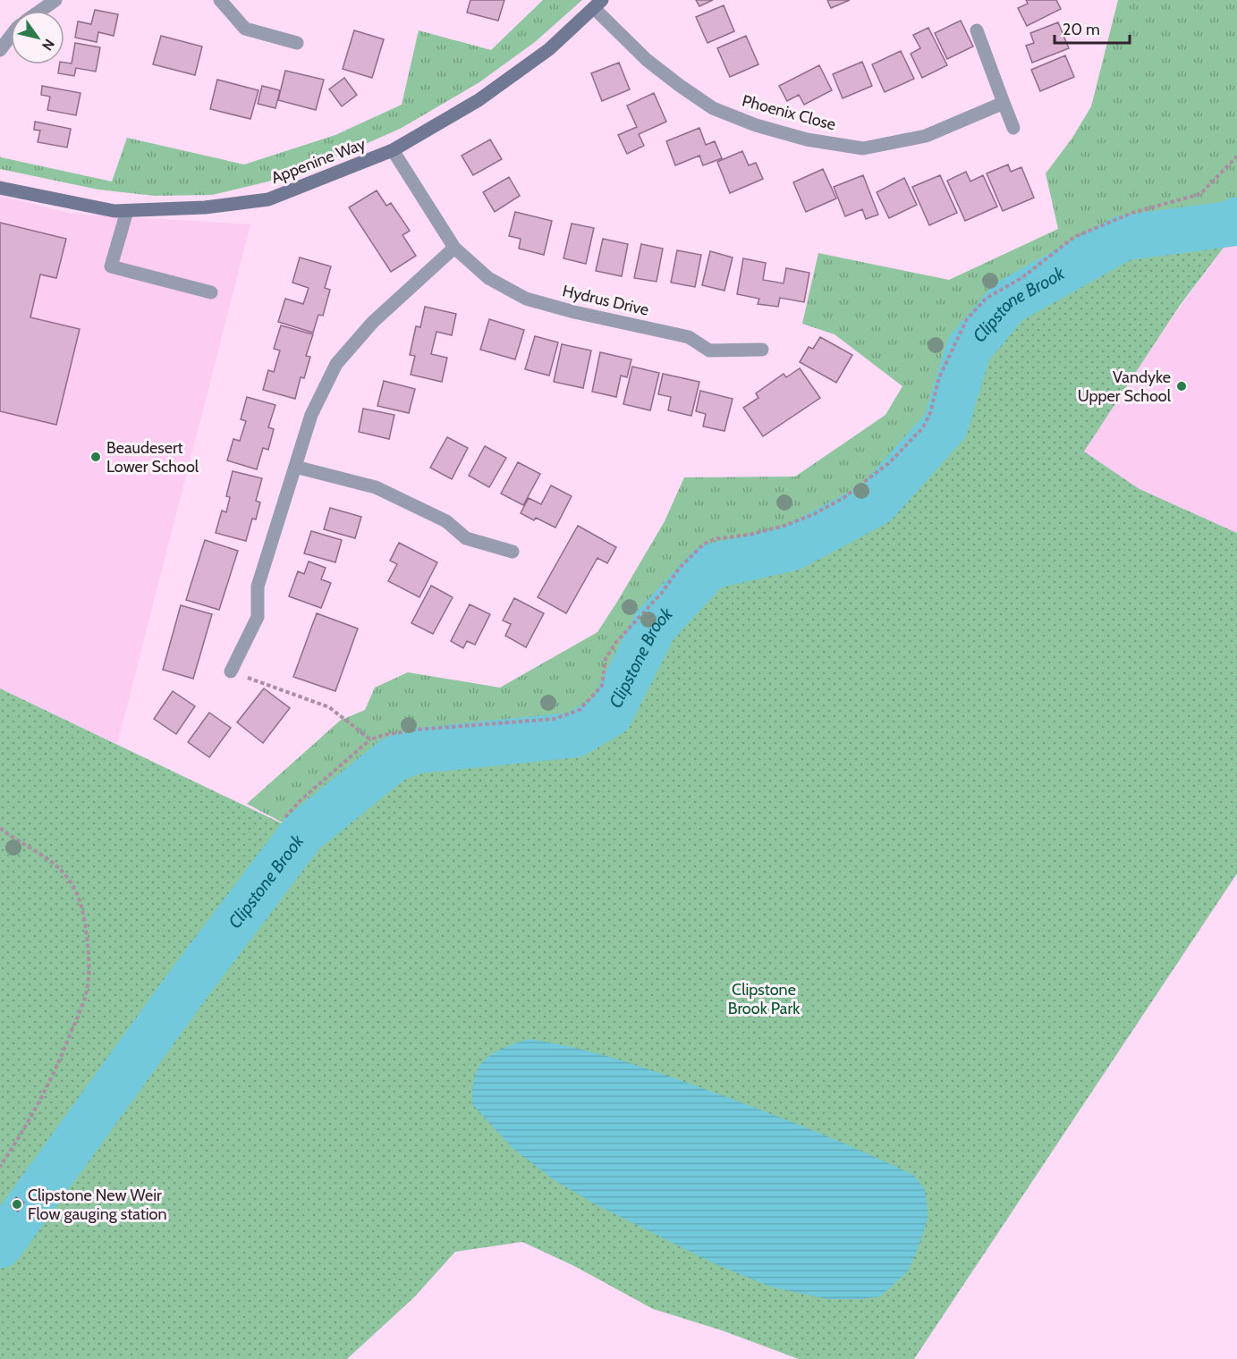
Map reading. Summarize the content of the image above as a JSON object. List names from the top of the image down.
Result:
{
  "streets": {
    "street": ["Phoenix Close", "Appenine Way", "Hydrus Drive"]
  },
  "crossings": [
    ["Phoenix Close", "Appenine Way"],
    ["Appenine Way", "Hydrus Drive"]
  ],
  "water": ["Clipstone Brook"],
  "parks": ["Clipstone Brook Park"],
  "places": ["Vandyke Upper School", "Beaudesert Lower School", "Clipstone New Weir Flow gauging station"],
  "scale_bar": "20 m",
  "north": "bottom right"
}
